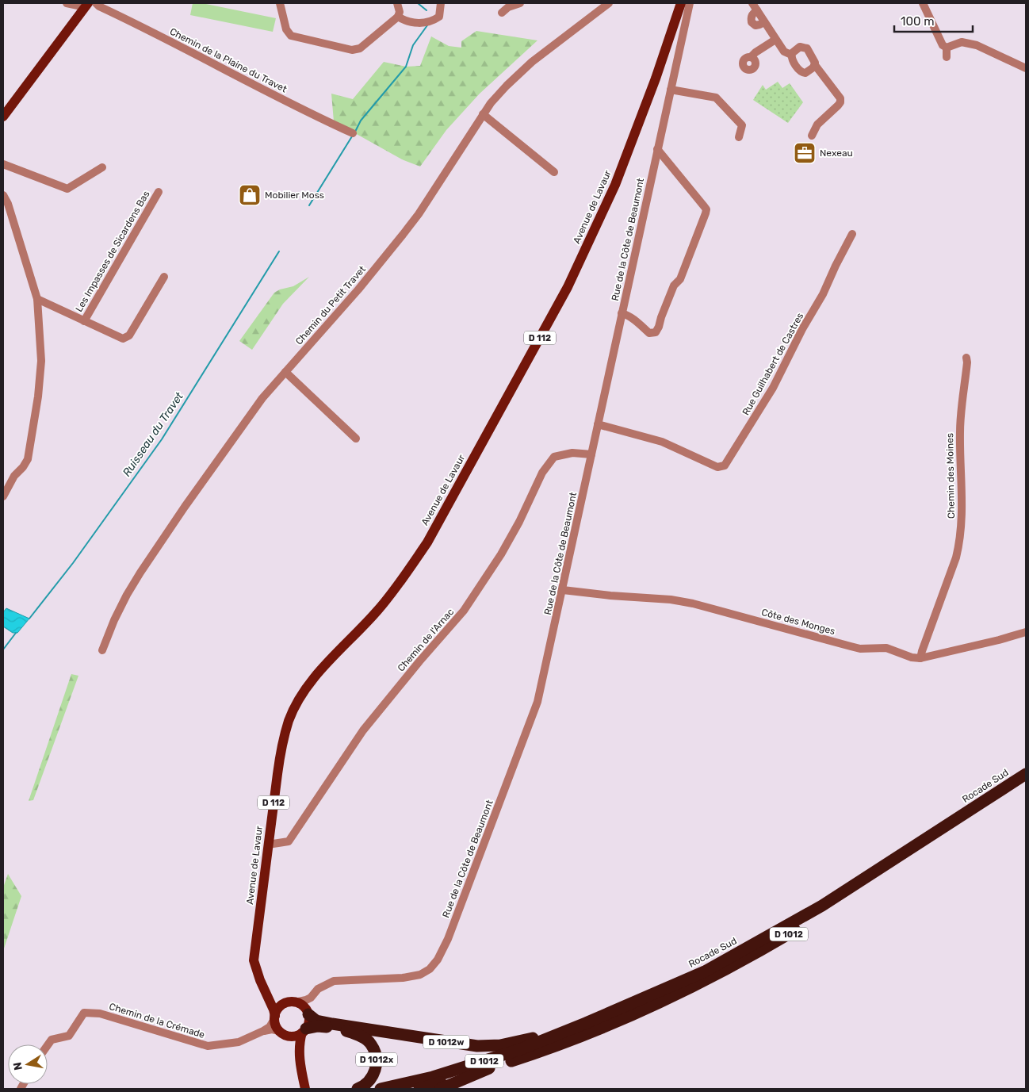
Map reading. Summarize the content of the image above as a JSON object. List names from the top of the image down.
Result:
{
  "streets": {
    "highway": [
      "Rocade Sud",
      "D 1012",
      "D 1012w",
      "D 1012x"
    ],
    "main road": ["Avenue de Lavaur", "D 112"],
    "street": [
      "Chemin de la Plaine du Travet",
      "Rue de la Côte de Beaumont",
      "Les Impasses de Sicardens Bas",
      "Chemin du Petit Travet",
      "Rue Guilhabert de Castres",
      "Chemin des Moines",
      "Côte des Monges",
      "Chemin de l'Arnac",
      "Chemin de la Crémade"
    ]
  },
  "crossings": [
    ["Avenue de Lavaur", "D 112"],
    ["Avenue de Lavaur", "Chemin de l'Arnac"],
    ["Rue de la Côte de Beaumont", "D 112"],
    ["Rue de la Côte de Beaumont", "Rue Guilhabert de Castres"],
    ["Rue de la Côte de Beaumont", "Côte des Monges"],
    ["Rue de la Côte de Beaumont", "Chemin de l'Arnac"],
    ["Rue de la Côte de Beaumont", "D 1012w"],
    ["Rue de la Côte de Beaumont", "D 1012x"],
    ["D 112", "D 1012w"],
    ["D 112", "D 1012x"],
    ["Chemin des Moines", "Côte des Monges"],
    ["Rocade Sud", "D 1012w"],
    ["D 1012w", "D 1012x"]
  ],
  "water": ["Ruisseau du Travet"],
  "places": {
    "office": ["Nexeau"],
    "shop": ["Mobilier Moss"]
  },
  "scale_bar": "100 m",
  "north": "left"
}
